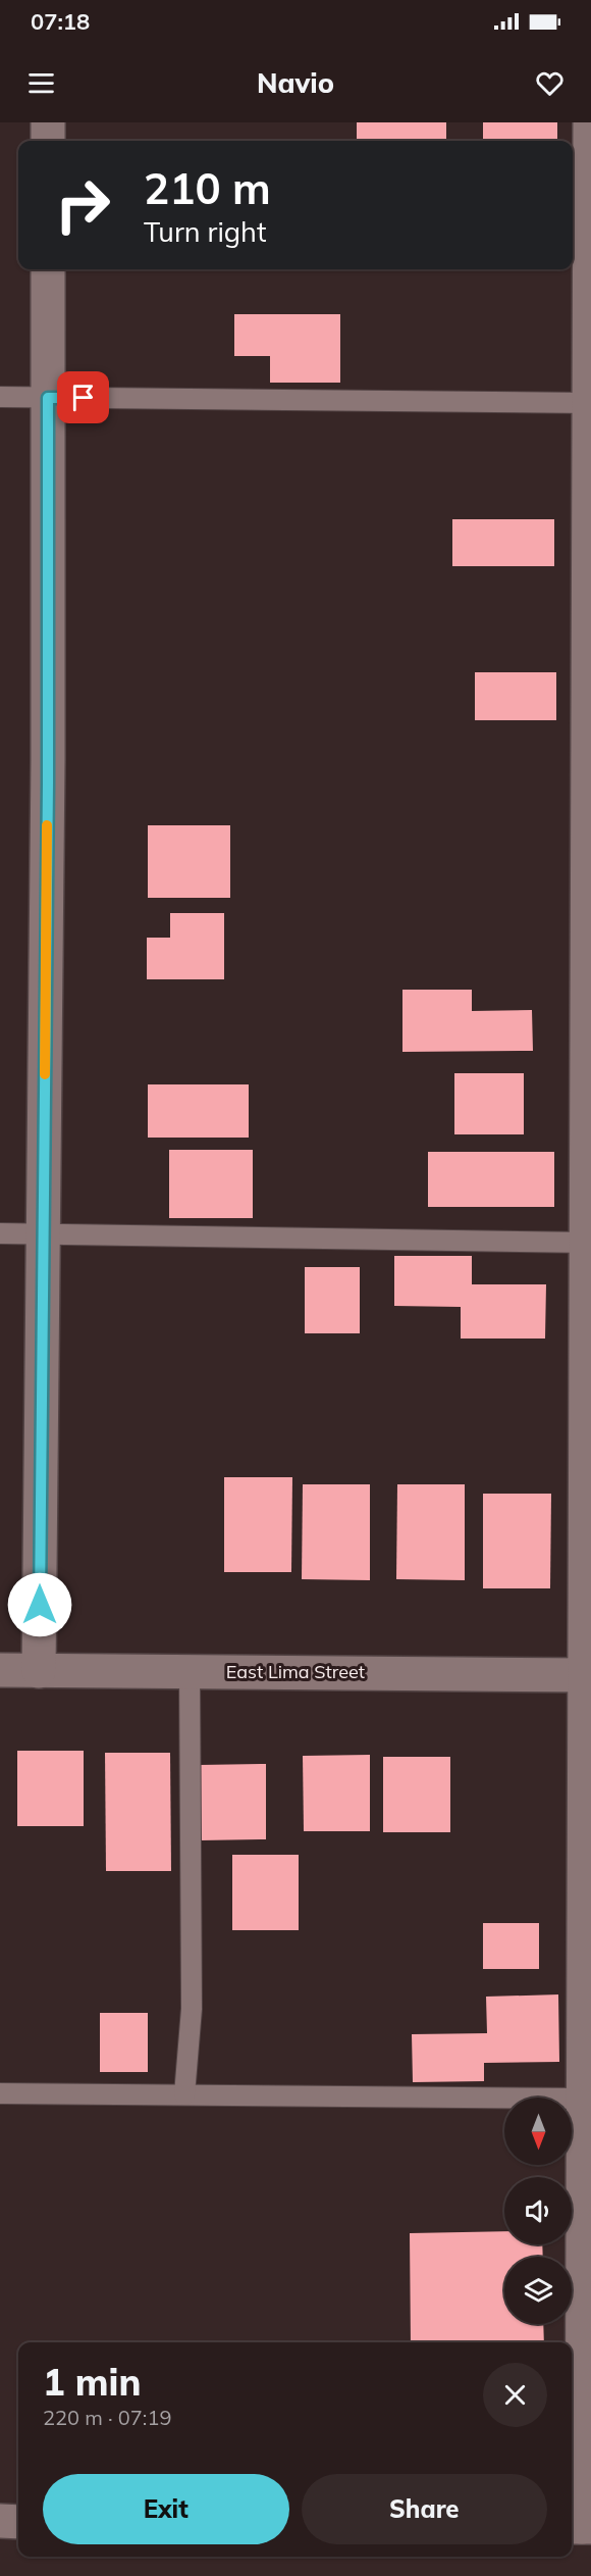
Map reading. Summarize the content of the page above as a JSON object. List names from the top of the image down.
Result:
{
  "streets": {
    "street": ["East Lima Street"]
  },
  "north": "bottom",
  "page": {
    "status": "07:18",
    "header": "Navio",
    "turn": ["210 m", "Turn right"],
    "heading": ["1 min", "220 m · 07:19"],
    "buttons": ["Exit", "Share"]
  }
}
